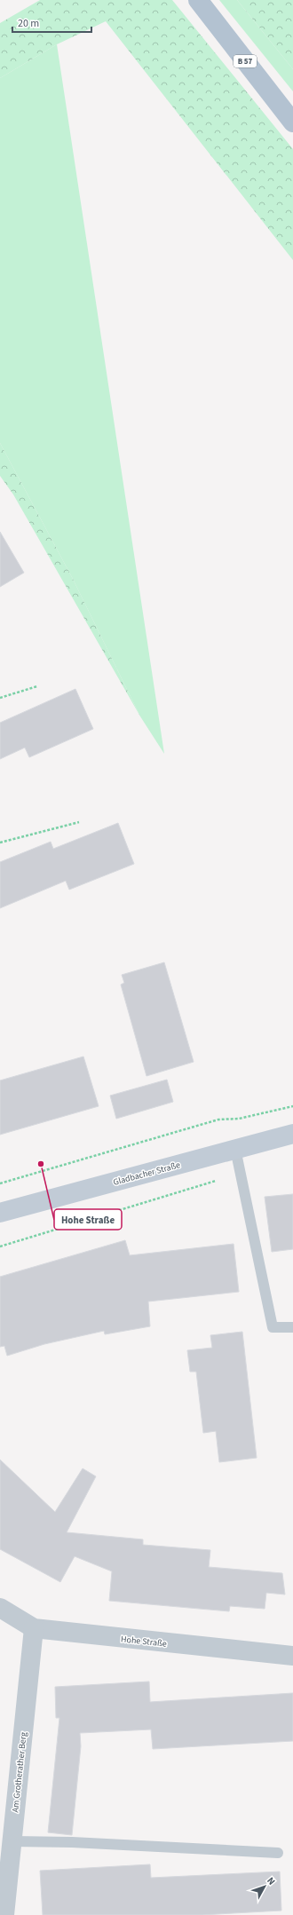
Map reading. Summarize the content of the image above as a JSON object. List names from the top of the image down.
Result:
{
  "streets": {
    "main road": ["B 57"],
    "street": ["Gladbacher Straße", "Hohe Straße", "Am Grotherather Berg"]
  },
  "crossings": [
    ["Hohe Straße", "Am Grotherather Berg"]
  ],
  "places": ["Hohe Straße"],
  "scale_bar": "20 m",
  "north": "top right"
}
